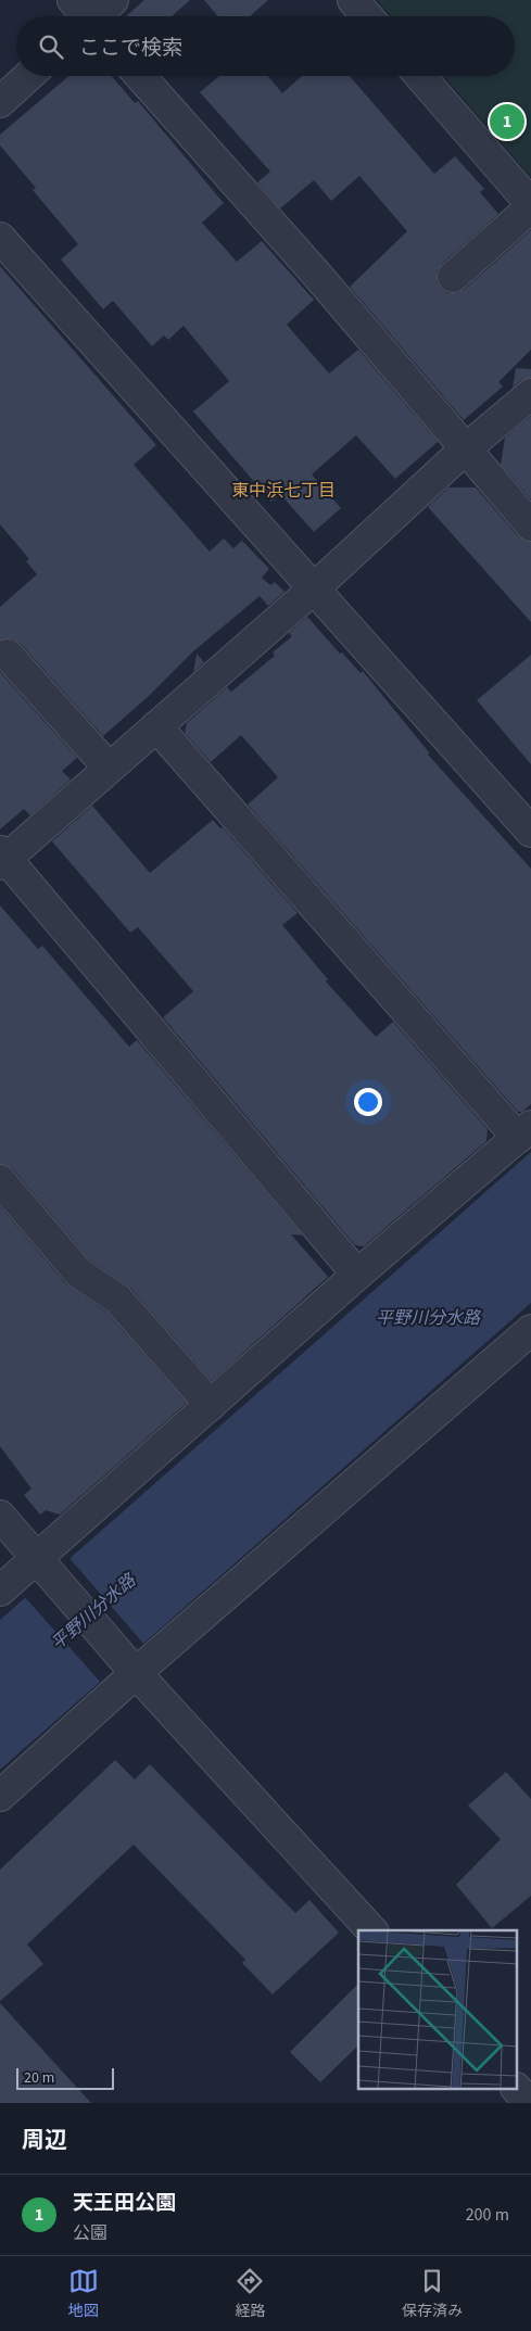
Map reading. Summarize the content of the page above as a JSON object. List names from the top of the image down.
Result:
{
  "districts": ["東中浜七丁目"],
  "water": ["平野川分水路"],
  "scale_bar": "20 m",
  "page": {
    "search": "ここで検索",
    "pins": "1",
    "scale": "20 m",
    "heading": "周辺",
    "list": [
      {
        "mark": "1",
        "name": "天王田公園",
        "note": "公園",
        "value": "200 m"
      }
    ],
    "nav": ["地図", "経路", "保存済み"]
  }
}
